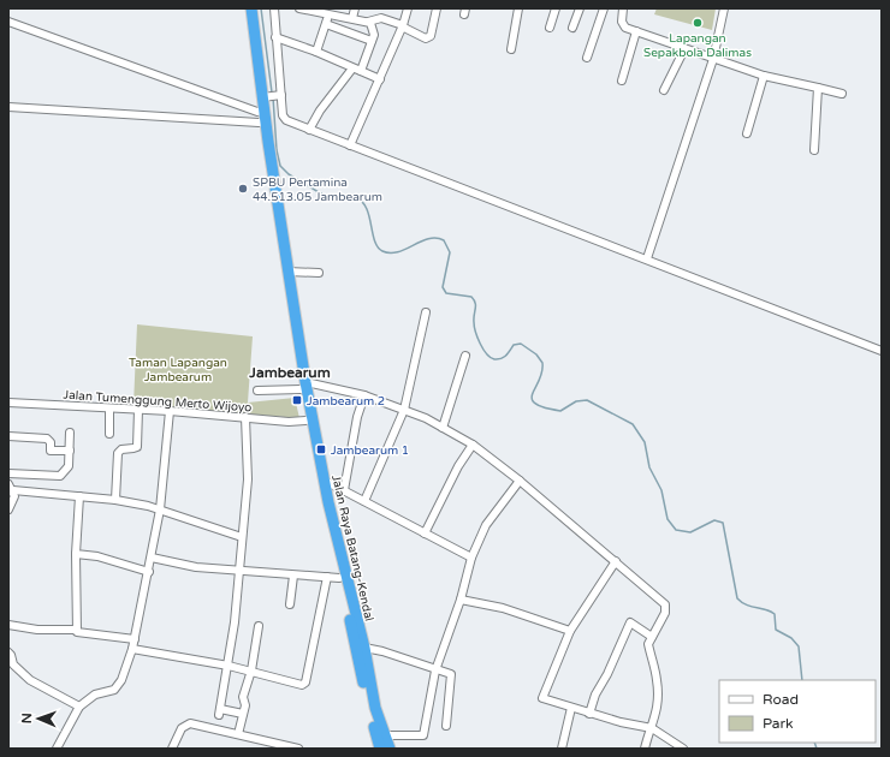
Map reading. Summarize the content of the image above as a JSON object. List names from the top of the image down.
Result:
{
  "streets": {
    "highway": ["Jalan Raya Batang-Kendal"],
    "street": ["Jalan Tumenggung Merto Wijoyo"]
  },
  "crossings": [
    ["Jalan Tumenggung Merto Wijoyo", "Jalan Raya Batang-Kendal"]
  ],
  "districts": ["Jambearum"],
  "parks": ["Taman Lapangan Jambearum"],
  "places": {
    "other": ["Lapangan Sepakbola Dalimas", "SPBU Pertamina 44.513.05 Jambearum"],
    "transit": ["Jambearum 2", "Jambearum 1"]
  },
  "legend": ["Road", "Park"],
  "north": "left"
}
